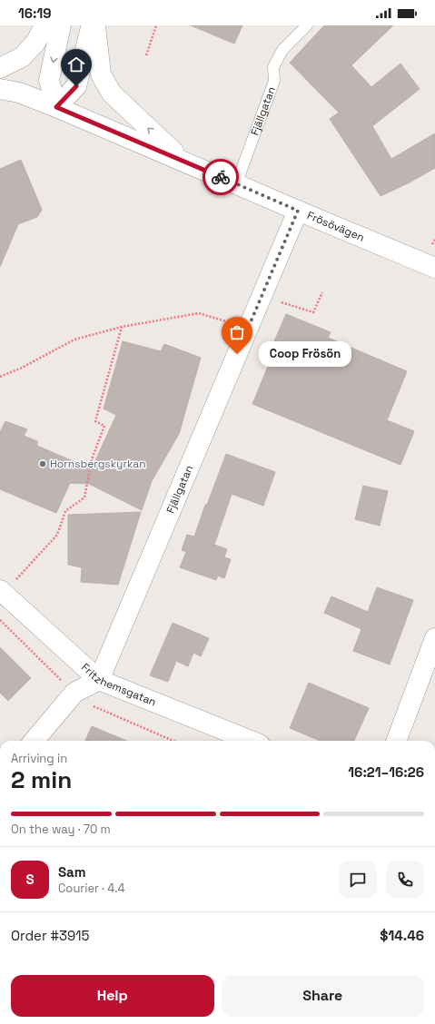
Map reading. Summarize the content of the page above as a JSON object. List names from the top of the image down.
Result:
{
  "streets": {
    "street": ["Fjällgatan", "Frösövägen", "Fritzhemsgatan"]
  },
  "crossings": [
    ["Fjällgatan", "Frösövägen"],
    ["Fjällgatan", "Fritzhemsgatan"]
  ],
  "places": ["Coop Frösön", "Hornsbergskyrkan"],
  "page": {
    "status": "16:19",
    "bubble": "Coop Frösön",
    "heading": ["2 min", "Arriving in", "16:21–16:26"],
    "panel": [
      "Sam",
      "Courier · 4.4",
      "Order #3915",
      "$14.46"
    ],
    "bar": "On the way · 70 m",
    "round": "S",
    "buttons": ["Help", "Share"]
  }
}
